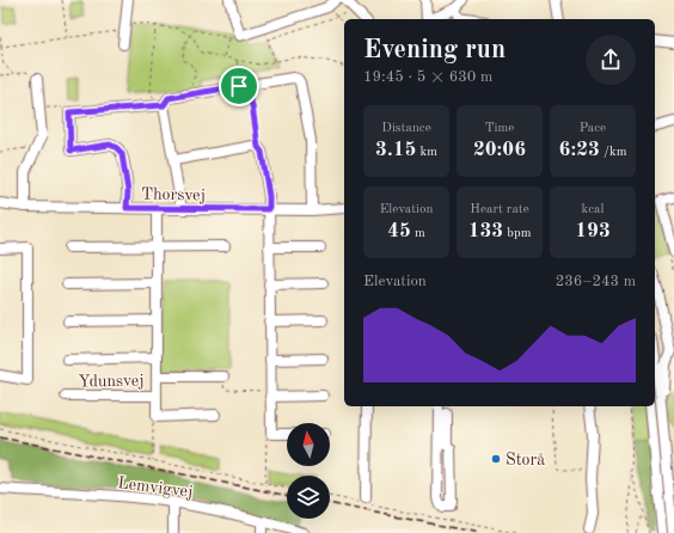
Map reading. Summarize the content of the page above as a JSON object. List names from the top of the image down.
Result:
{
  "streets": {
    "street": ["Thorsvej", "Ydunsvej", "Lemvigvej"]
  },
  "crossings": [
    ["Thorsvej", "Ydunsvej"]
  ],
  "places": ["Storå"],
  "north": "top",
  "page": {
    "heading": ["Evening run", "19:45 · 5 × 630 m"],
    "stats": [
      ["Distance", "3.15 km"],
      ["Time", "20:06"],
      ["Pace", "6:23 /km"],
      ["Elevation", "45 m"],
      ["Heart rate", "133 bpm"],
      ["kcal", "193"]
    ],
    "chart": ["Elevation", "236–243 m"]
  }
}
